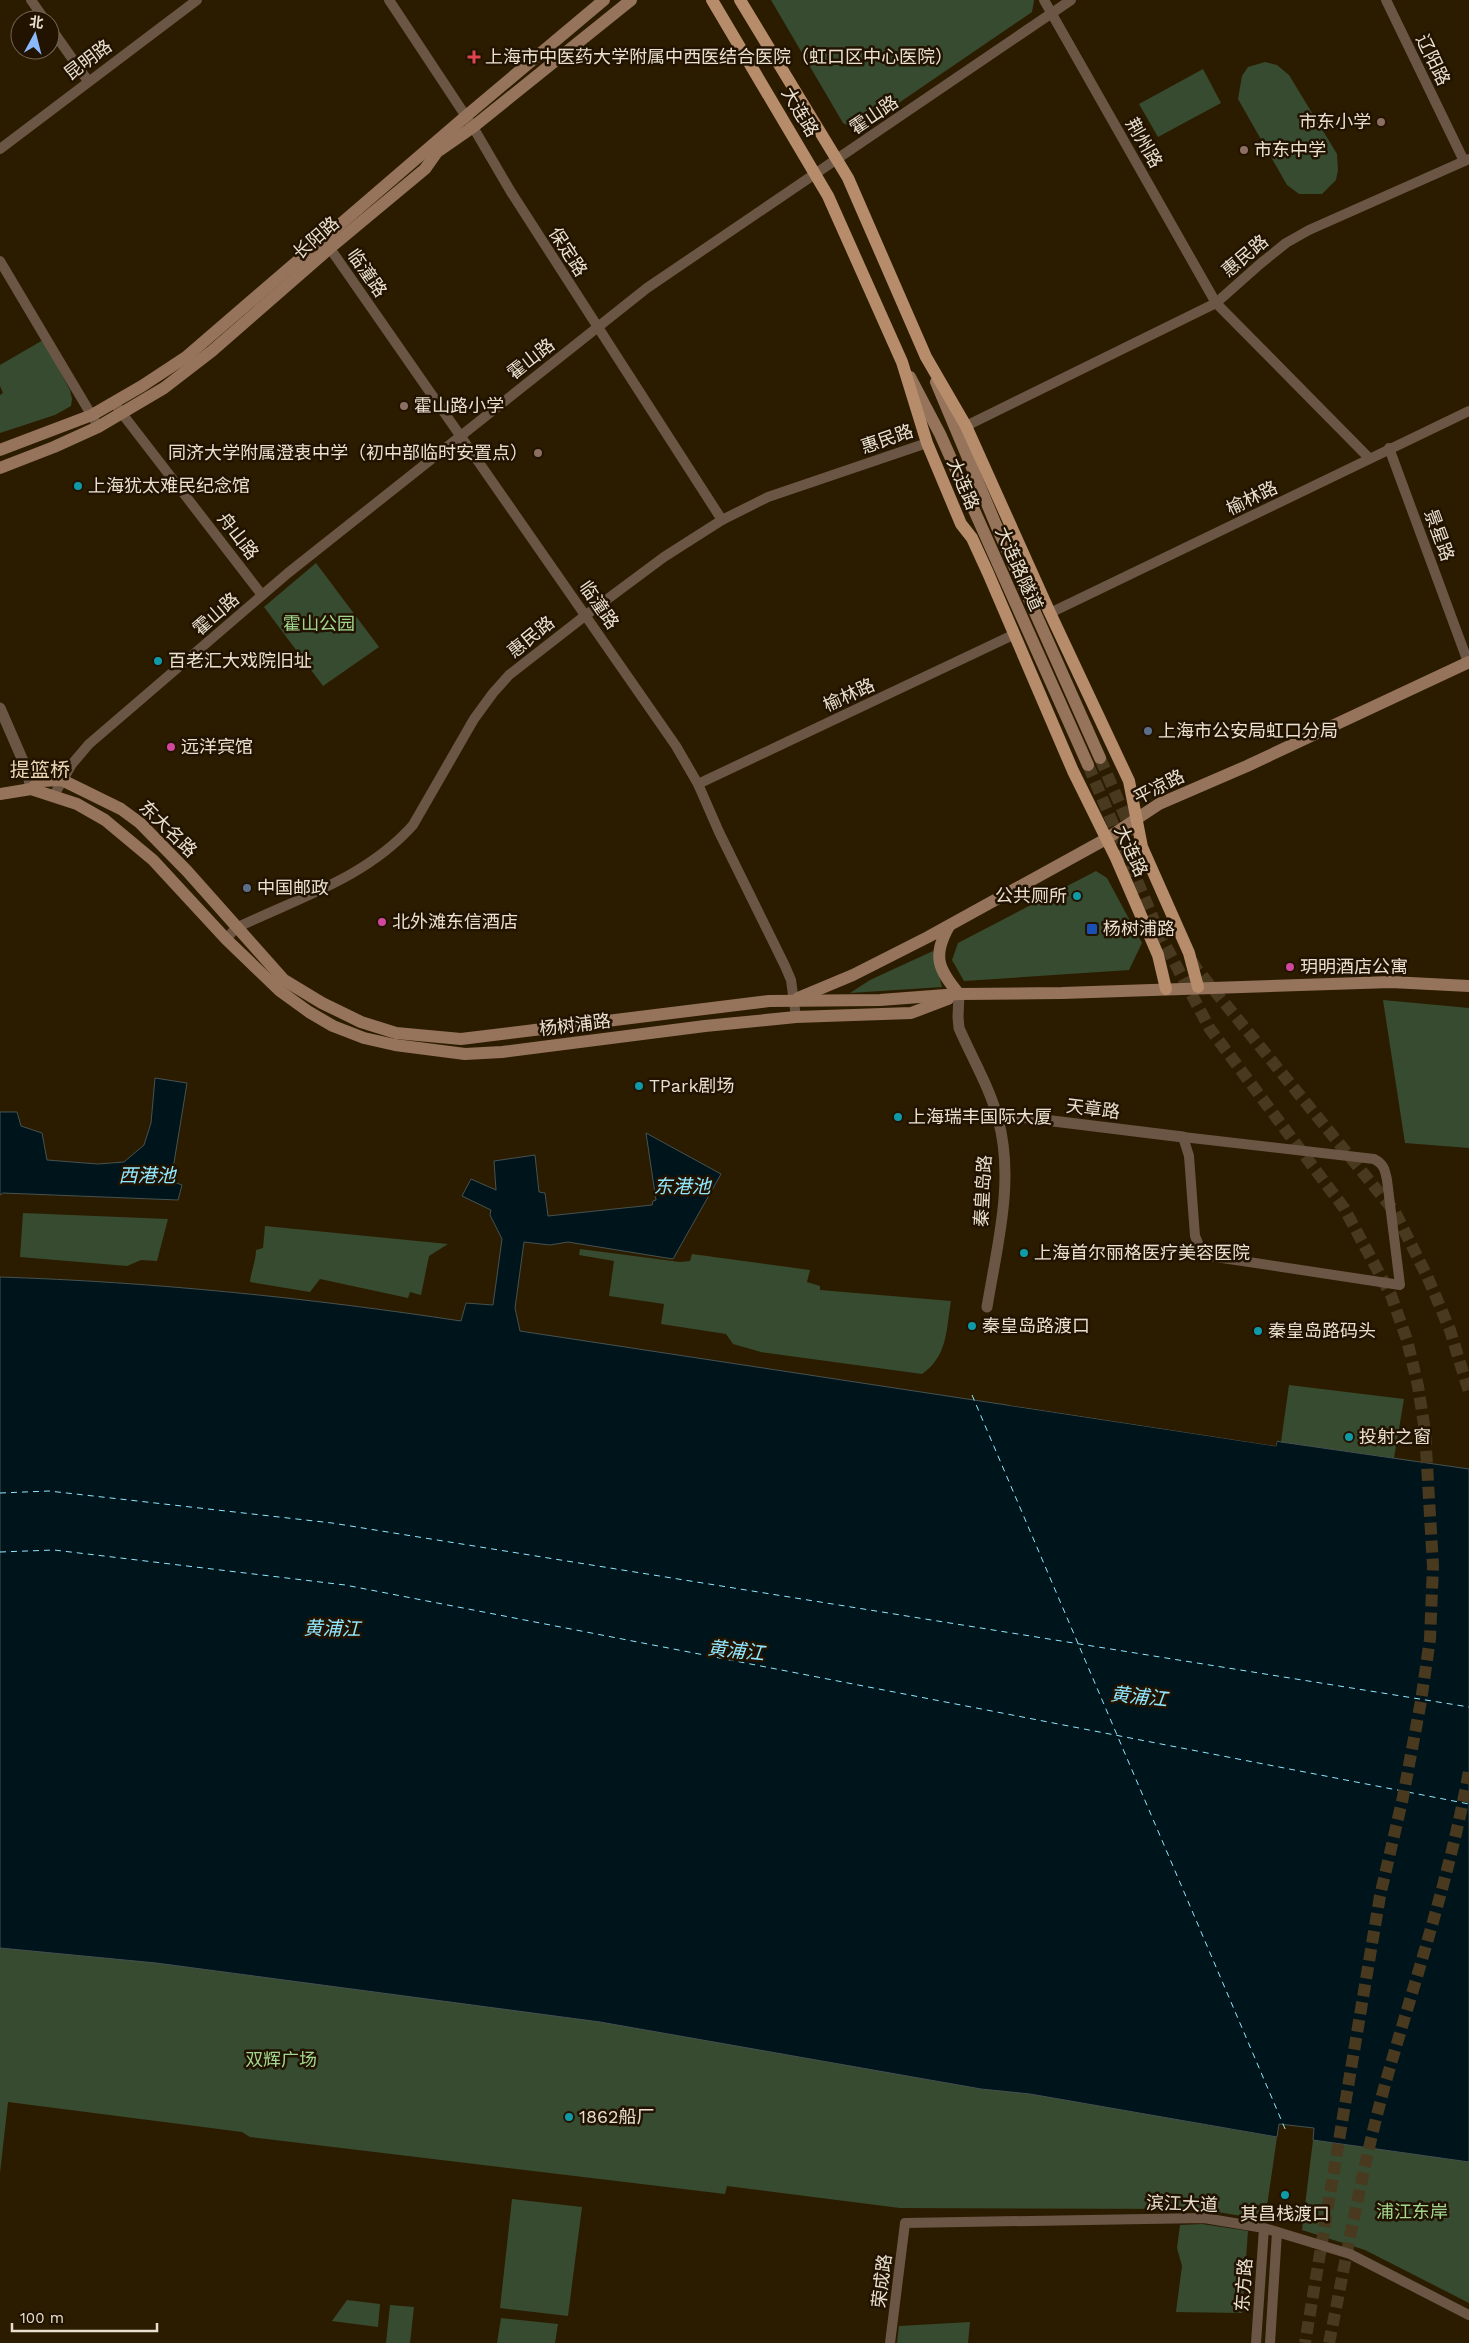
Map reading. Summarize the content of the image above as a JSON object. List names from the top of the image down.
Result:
{
  "streets": {
    "main road": [
      "大连路",
      "长阳路",
      "大连路隧道",
      "平凉路",
      "东大名路",
      "杨树浦路"
    ],
    "street": [
      "昆明路",
      "辽阳路",
      "霍山路",
      "荆州路",
      "保定路",
      "惠民路",
      "临潼路",
      "榆林路",
      "景星路",
      "舟山路",
      "天章路",
      "秦皇岛路",
      "滨江大道",
      "荣成路",
      "东方路"
    ]
  },
  "crossings": [
    ["辽阳路", "惠民路"],
    ["大连路", "霍山路"],
    ["大连路", "惠民路"],
    ["大连路", "榆林路"],
    ["大连路", "大连路隧道"],
    ["大连路", "平凉路"],
    ["大连路", "杨树浦路"],
    ["霍山路", "荆州路"],
    ["霍山路", "保定路"],
    ["霍山路", "临潼路"],
    ["霍山路", "舟山路"],
    ["霍山路", "东大名路"],
    ["荆州路", "惠民路"],
    ["长阳路", "保定路"],
    ["长阳路", "临潼路"],
    ["长阳路", "舟山路"],
    ["保定路", "惠民路"],
    ["惠民路", "临潼路"],
    ["惠民路", "东大名路"],
    ["惠民路", "杨树浦路"],
    ["临潼路", "榆林路"],
    ["临潼路", "平凉路"],
    ["临潼路", "杨树浦路"],
    ["榆林路", "景星路"],
    ["景星路", "平凉路"],
    ["平凉路", "杨树浦路"],
    ["东大名路", "杨树浦路"],
    ["杨树浦路", "秦皇岛路"],
    ["天章路", "秦皇岛路"],
    ["滨江大道", "荣成路"],
    ["滨江大道", "东方路"]
  ],
  "districts": ["提篮桥"],
  "water": ["西港池", "东港池", "黄浦江"],
  "parks": ["霍山公园", "双辉广场", "浦江东岸"],
  "places": {
    "health": ["上海市中医药大学附属中西医结合医院（虹口区中心医院）"],
    "other": [
      "市东小学",
      "市东中学",
      "霍山路小学",
      "同济大学附属澄衷中学（初中部临时安置点）",
      "上海犹太难民纪念馆",
      "百老汇大戏院旧址",
      "上海市公安局虹口分局",
      "远洋宾馆",
      "中国邮政",
      "公共厕所",
      "北外滩东信酒店",
      "玥明酒店公寓",
      "TPark剧场",
      "上海瑞丰国际大厦",
      "上海首尔丽格医疗美容医院",
      "秦皇岛路渡口",
      "秦皇岛路码头",
      "投射之窗",
      "1862船厂",
      "其昌栈渡口"
    ],
    "transit": ["杨树浦路"]
  },
  "scale_bar": "100 m",
  "north": "top"
}
